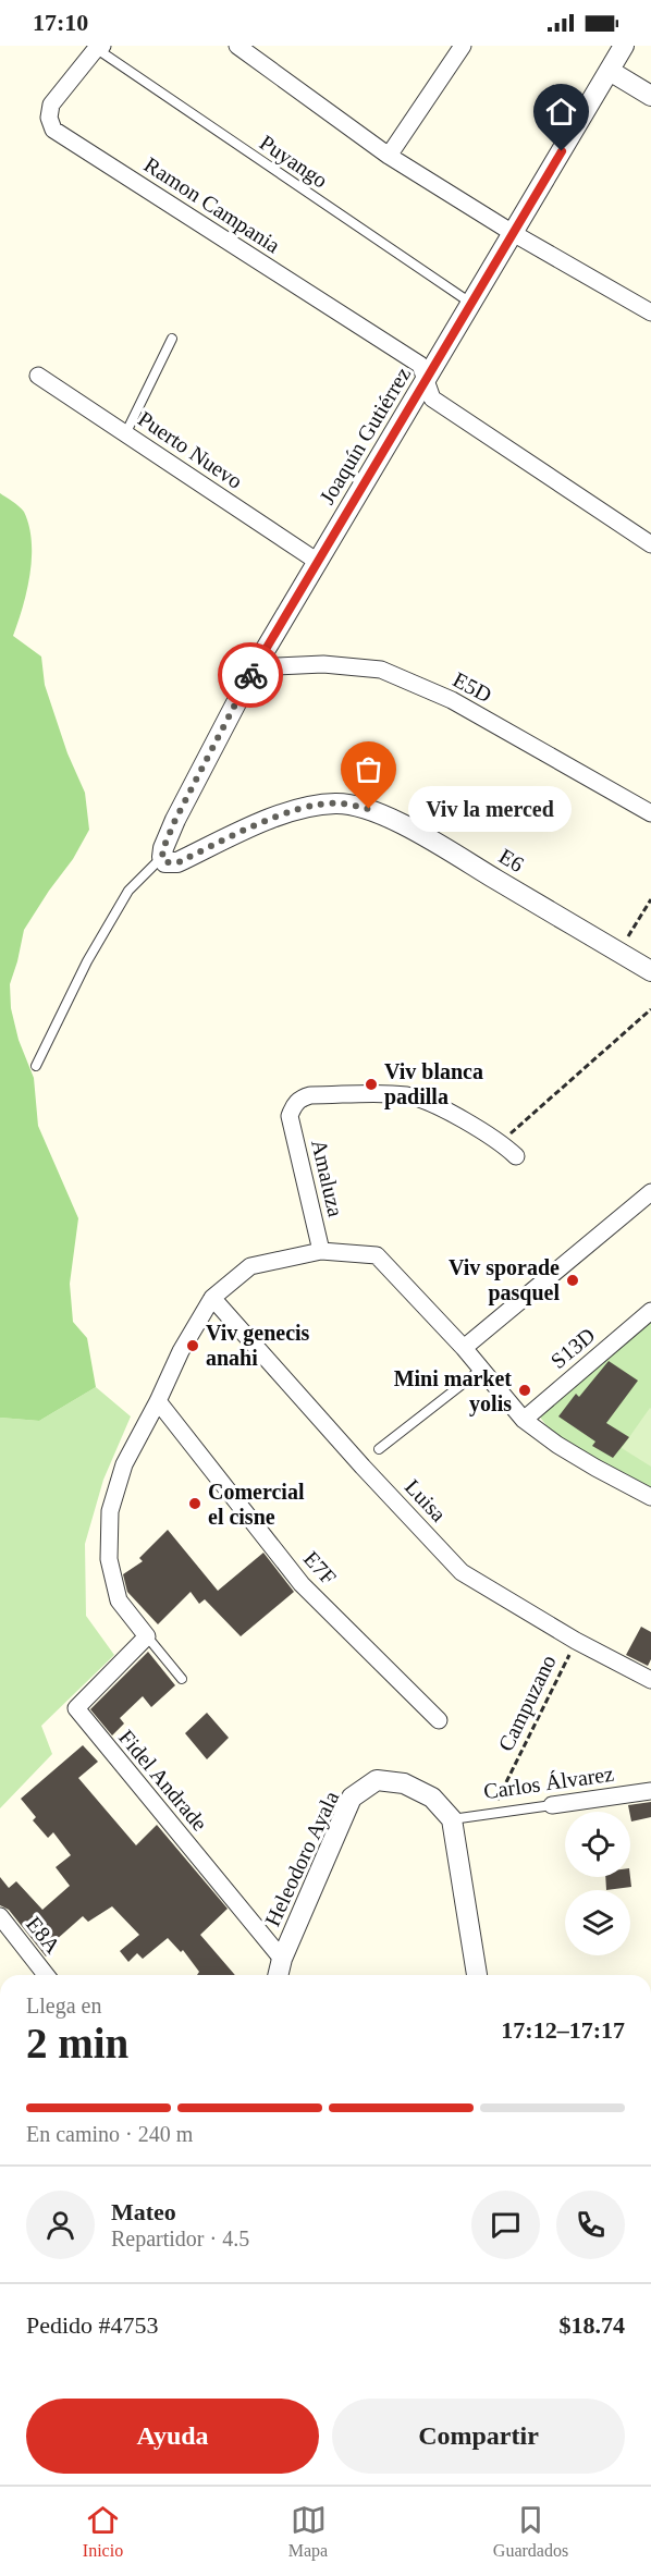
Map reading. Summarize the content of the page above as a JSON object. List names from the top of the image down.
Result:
{
  "streets": {
    "street": [
      "Ramon Campania",
      "Joaquín Gutiérrez",
      "Puerto Nuevo",
      "E5D",
      "E6",
      "Amaluza",
      "S13D",
      "Luisa",
      "E7F",
      "Fidel Andrade",
      "Carlos Álvarez",
      "Heleodoro Ayala",
      "E8A"
    ],
    "lane": ["Puyango"],
    "path": ["Campuzano"]
  },
  "crossings": [
    ["Puyango", "Ramon Campania"],
    ["Puyango", "Joaquín Gutiérrez"],
    ["Ramon Campania", "Joaquín Gutiérrez"],
    ["Joaquín Gutiérrez", "Puerto Nuevo"],
    ["Joaquín Gutiérrez", "E5D"],
    ["Joaquín Gutiérrez", "E6"],
    ["Luisa", "Campuzano"],
    ["Campuzano", "Carlos Álvarez"],
    ["Fidel Andrade", "Heleodoro Ayala"],
    ["Carlos Álvarez", "Heleodoro Ayala"]
  ],
  "places": [
    "Viv la merced",
    "Viv blanca padilla",
    "Viv sporade pasquel",
    "Viv genecis anahi",
    "Mini market yolis",
    "Comercial el cisne"
  ],
  "page": {
    "status": "17:10",
    "bubble": "Viv la merced",
    "heading": ["2 min", "Llega en", "17:12–17:17"],
    "panel": [
      "Mateo",
      "Repartidor · 4.5",
      "Pedido #4753",
      "$18.74"
    ],
    "bar": "En camino · 240 m",
    "buttons": ["Ayuda", "Compartir"],
    "tabs": ["Inicio", "Mapa", "Guardados"]
  }
}
